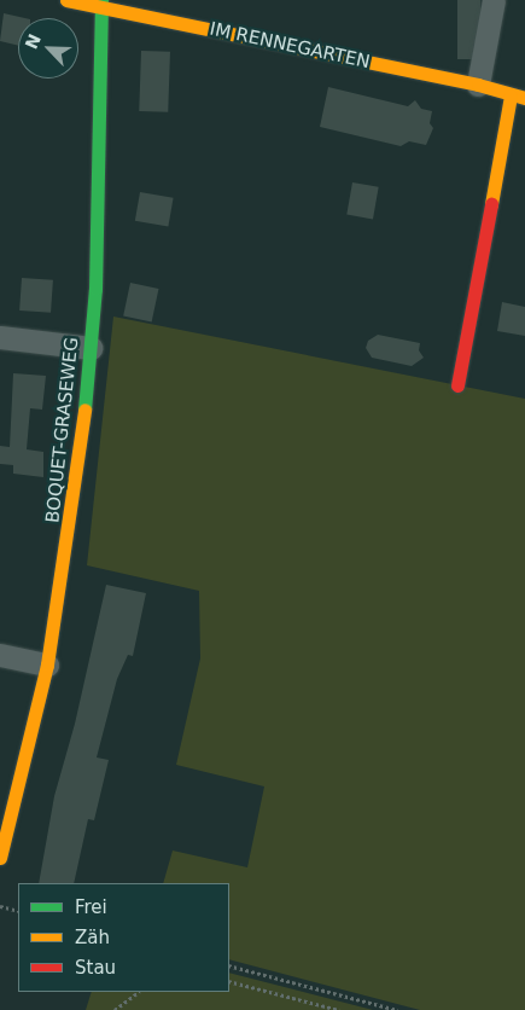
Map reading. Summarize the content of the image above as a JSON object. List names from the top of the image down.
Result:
{
  "streets": {
    "street": ["IM RENNEGARTEN", "BOQUET-GRASEWEG"]
  },
  "crossings": [
    ["IM RENNEGARTEN", "BOQUET-GRASEWEG"]
  ],
  "legend": ["Frei", "Zäh", "Stau"],
  "north": "top left"
}
